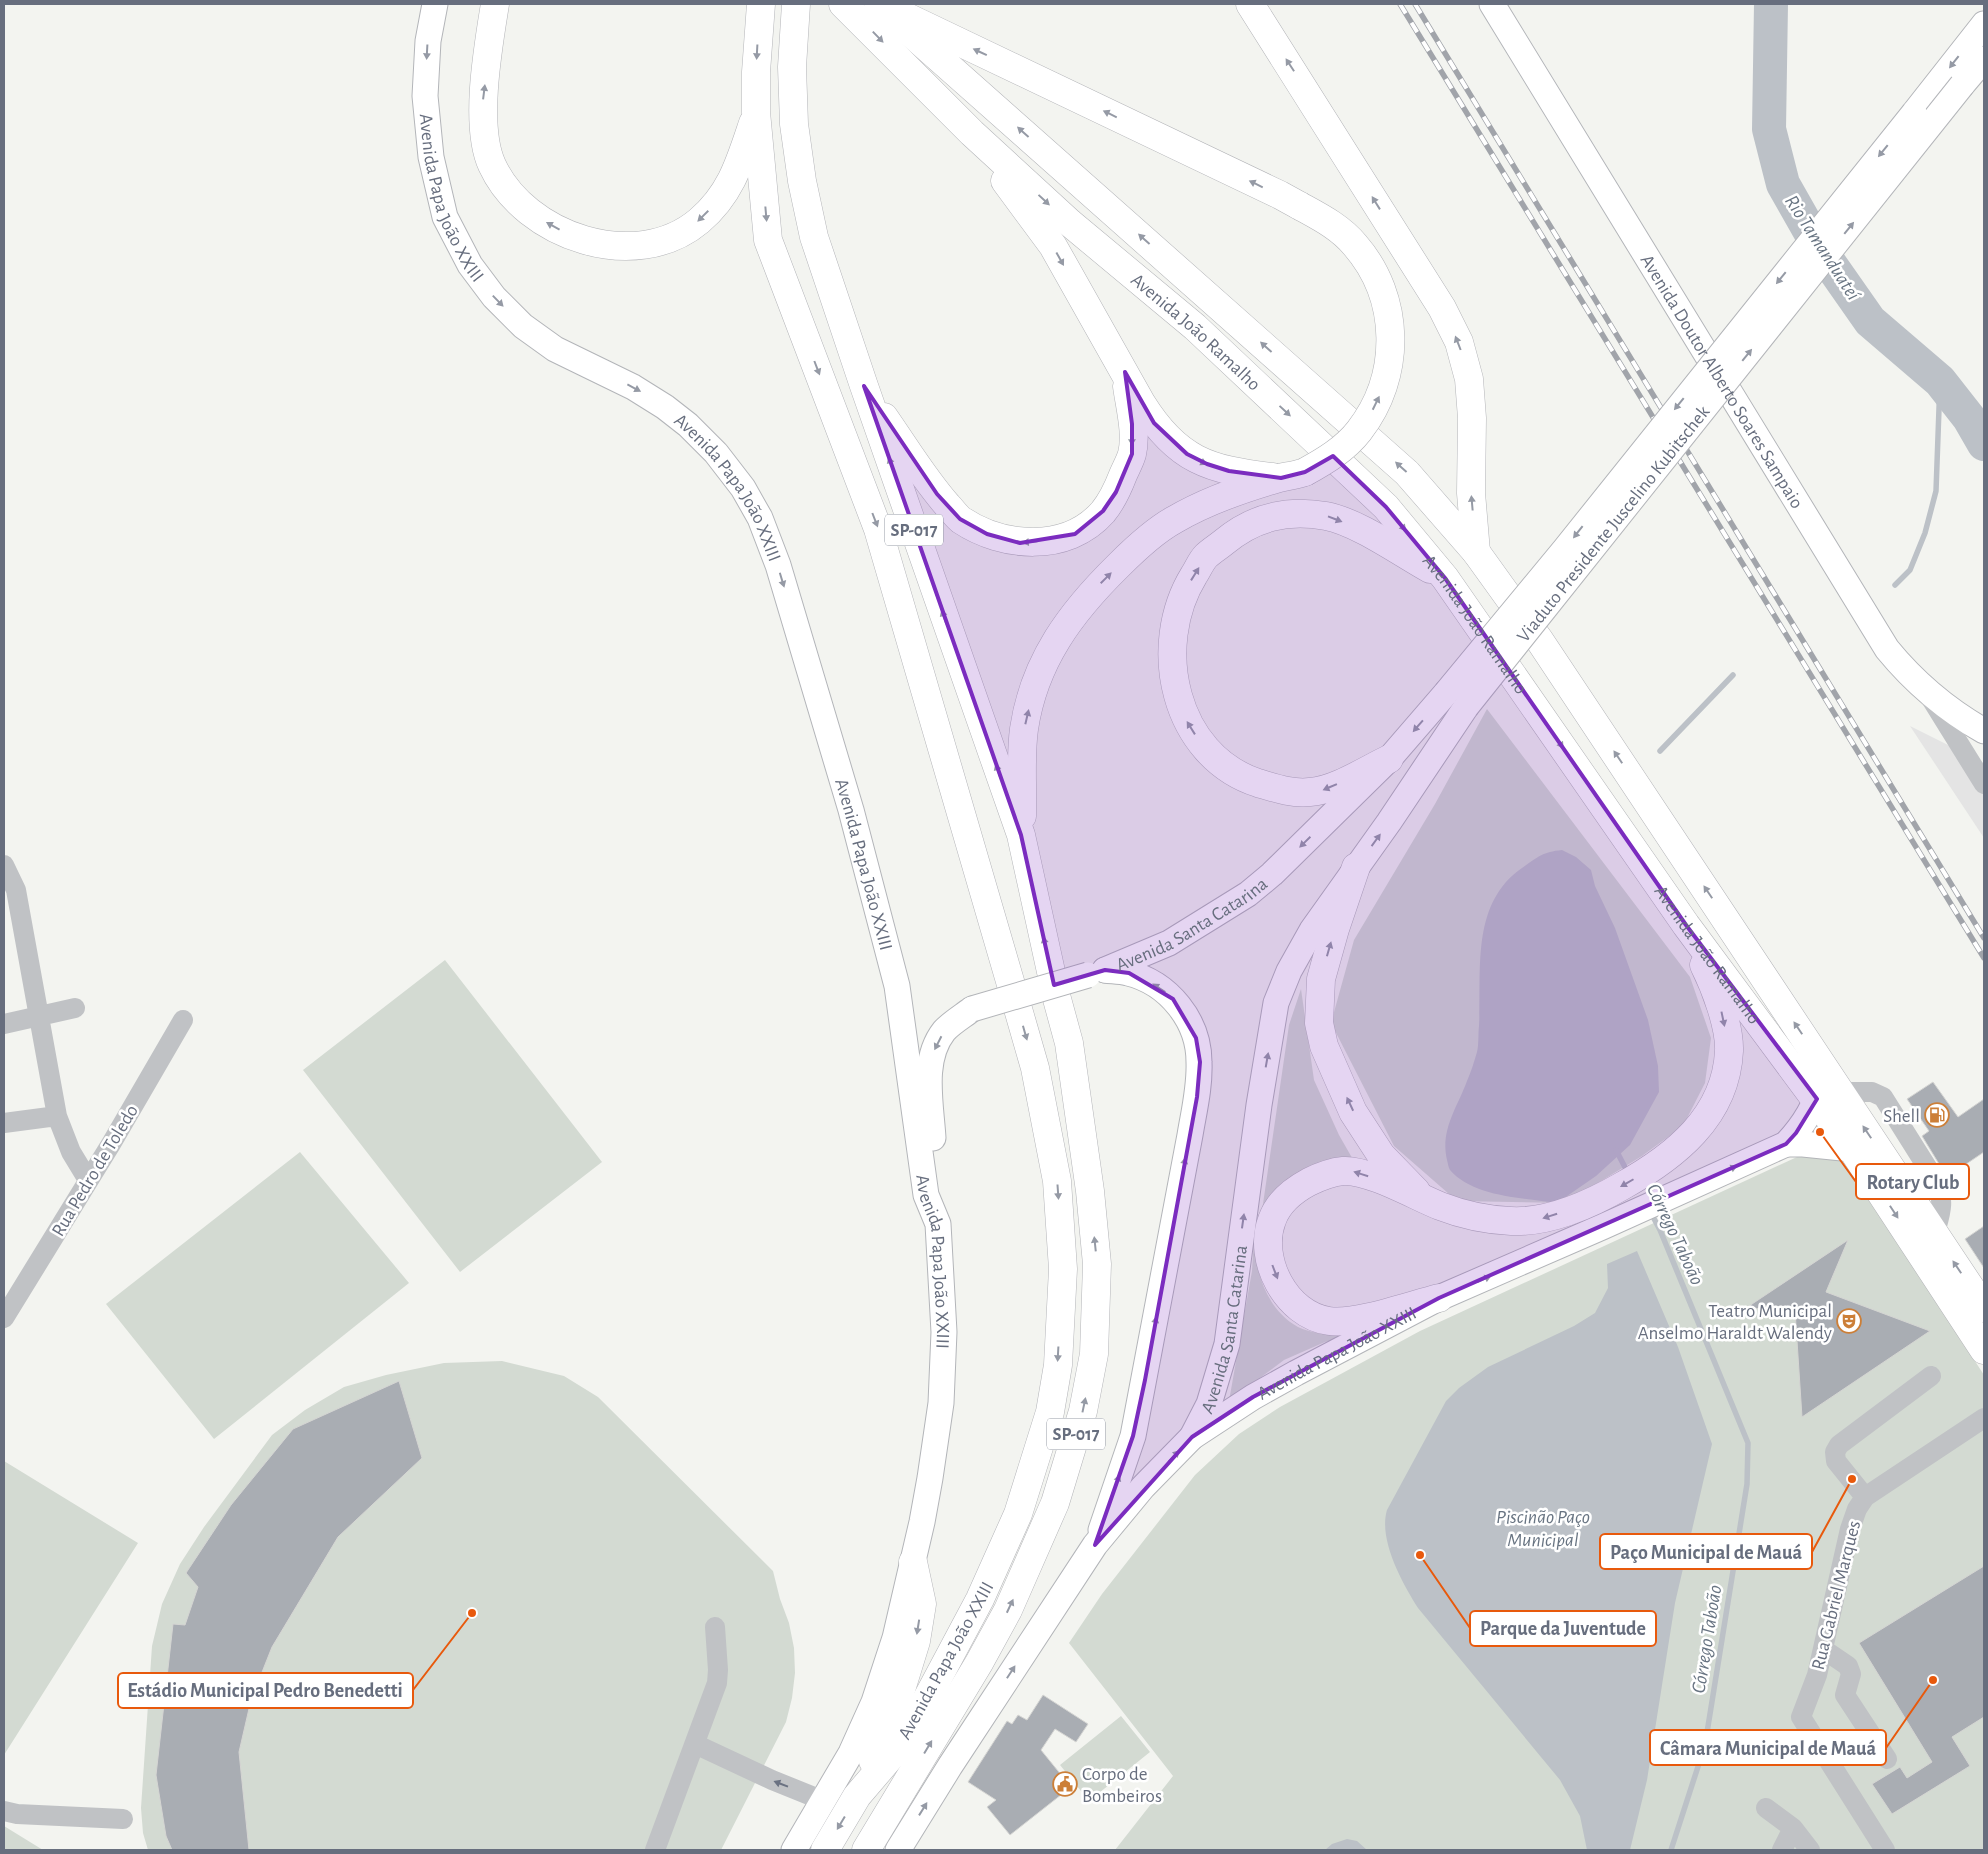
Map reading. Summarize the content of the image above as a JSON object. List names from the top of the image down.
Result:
{
  "streets": {
    "highway": ["Avenida Papa João XXIII", "Avenida João Ramalho", "SP-017"],
    "main road": ["Avenida Doutor Alberto Soares Sampaio", "Viaduto Presidente Juscelino Kubitschek", "Avenida Santa Catarina"],
    "street": ["Rua Pedro de Toledo", "Rua Gabriel Marques"]
  },
  "crossings": [
    ["Avenida Papa João XXIII", "Avenida João Ramalho"],
    ["Avenida Papa João XXIII", "Avenida Santa Catarina"],
    ["Viaduto Presidente Juscelino Kubitschek", "Avenida Santa Catarina"]
  ],
  "water": ["Rio Tamanduateí", "Córrego Taboão", "Piscinão Paço Municipal"],
  "places": {
    "fuel station": ["Shell"],
    "other": [
      "Rotary Club",
      "Paço Municipal de Mauá",
      "Parque da Juventude",
      "Estádio Municipal Pedro Benedetti",
      "Câmara Municipal de Mauá"
    ],
    "theatre": ["Teatro Municipal Anselmo Haraldt Walendy"],
    "public building": ["Corpo de Bombeiros"]
  }
}
